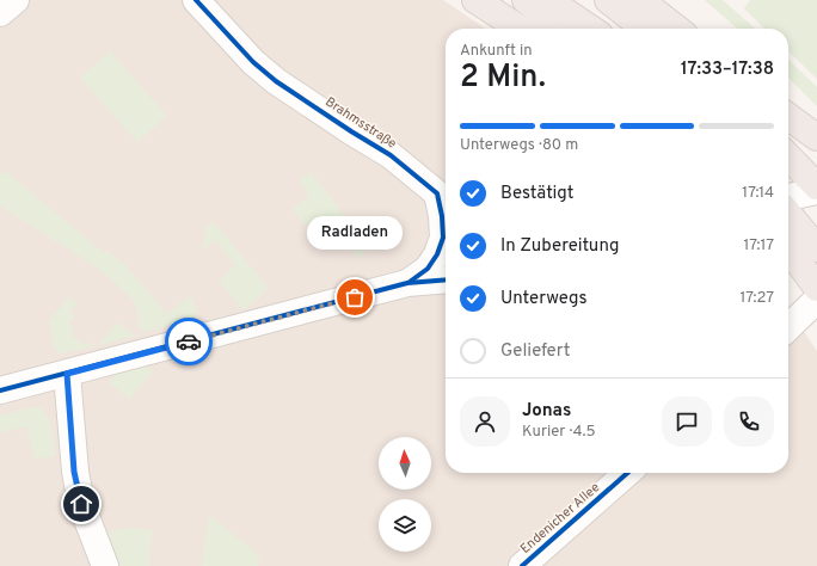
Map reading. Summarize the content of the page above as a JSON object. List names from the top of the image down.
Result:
{
  "streets": {
    "street": ["Brahmsstraße", "Endenicher Allee"]
  },
  "places": ["Radladen"],
  "north": "top",
  "page": {
    "heading": ["2 Min.", "Ankunft in", "17:33–17:38"],
    "panel": ["Jonas", "Kurier · 4.5"],
    "bar": "Unterwegs · 80 m",
    "list": [
      ["Bestätigt", "17:14"],
      ["In Zubereitung", "17:17"],
      ["Unterwegs", "17:27"],
      "Geliefert"
    ],
    "bubble": "Radladen"
  }
}
